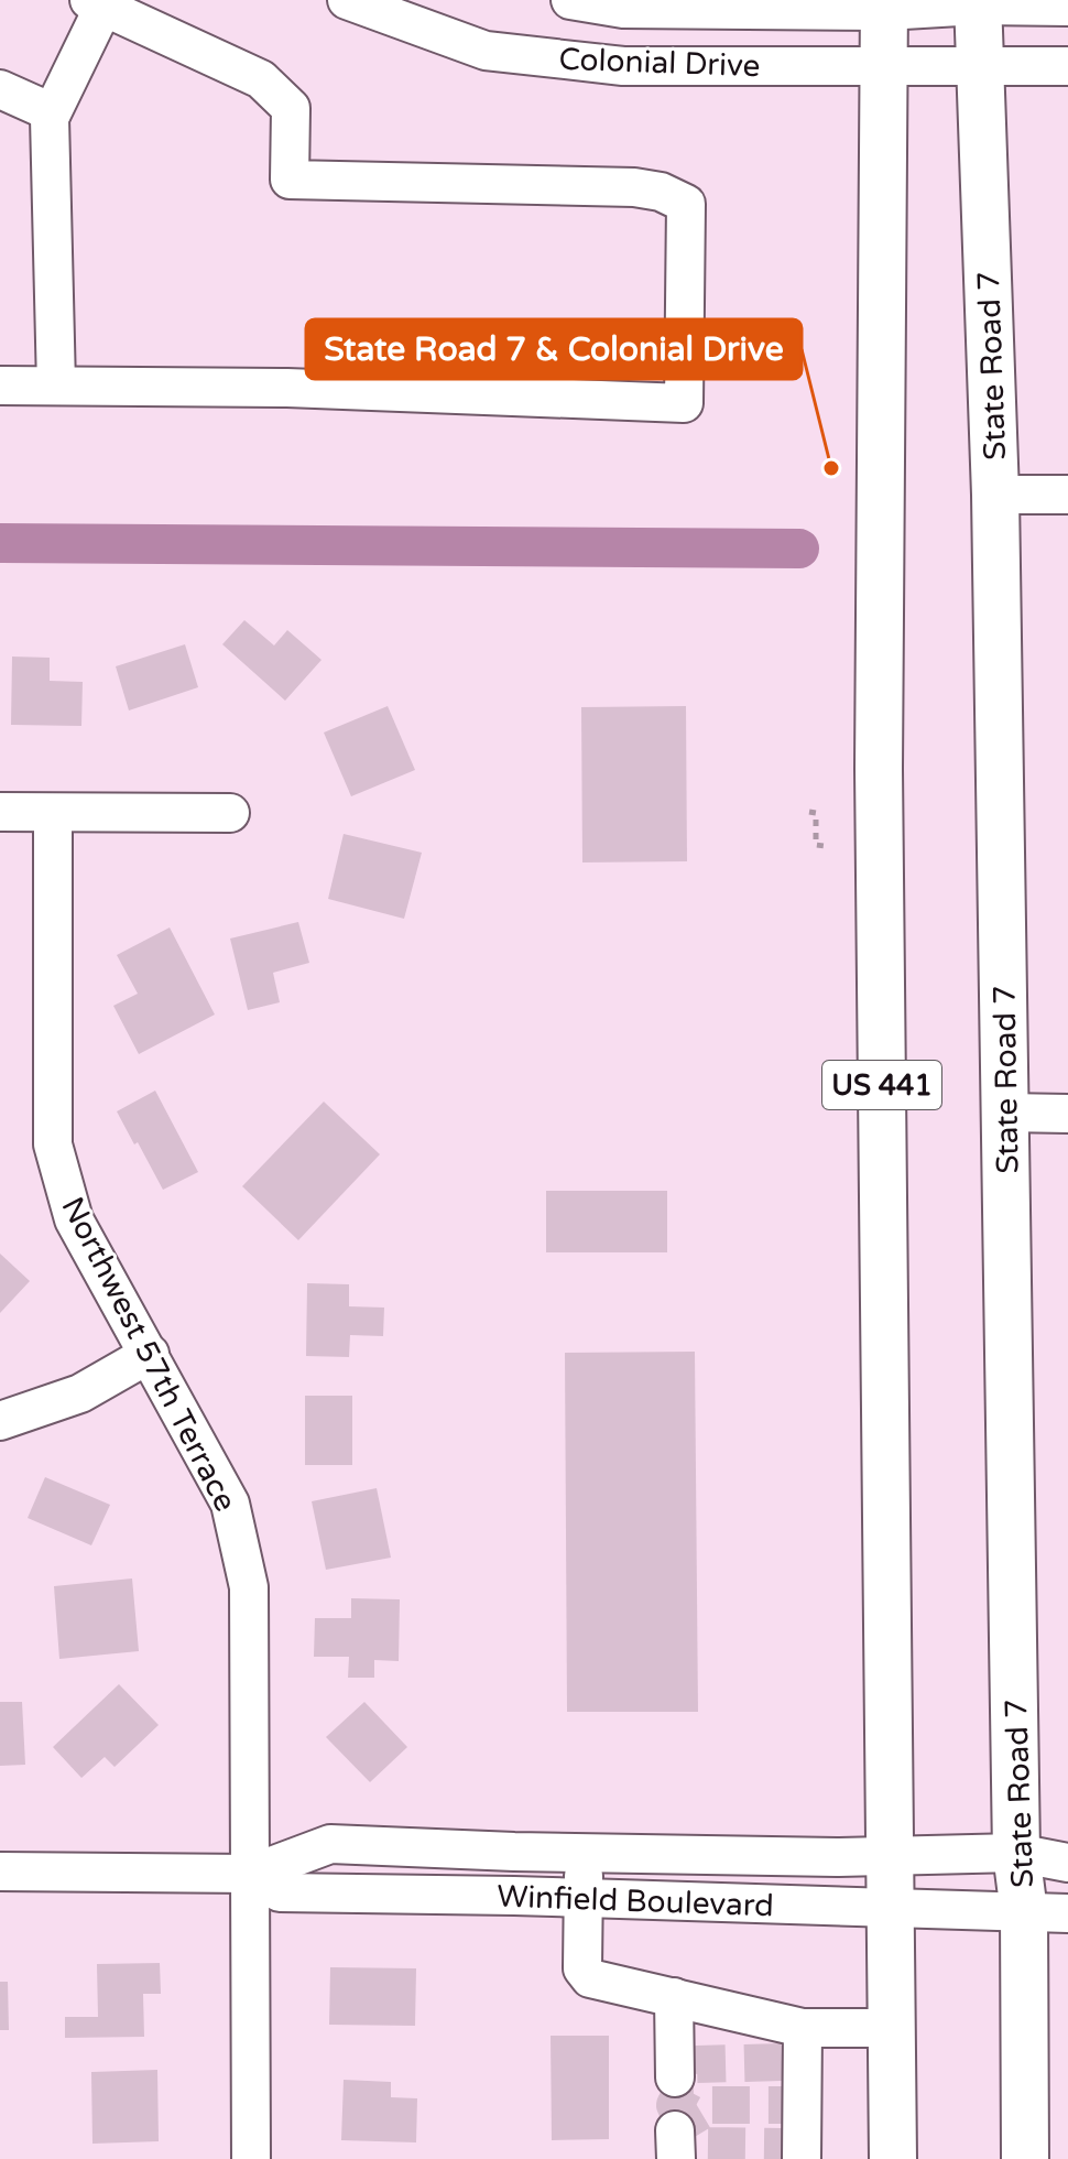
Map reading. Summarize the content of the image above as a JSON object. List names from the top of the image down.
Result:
{
  "streets": {
    "main road": ["State Road 7", "US 441"],
    "street": ["Colonial Drive", "Northwest 57th Terrace", "Winfield Boulevard"]
  },
  "crossings": [
    ["Colonial Drive", "State Road 7"],
    ["Colonial Drive", "US 441"],
    ["State Road 7", "Winfield Boulevard"],
    ["US 441", "Winfield Boulevard"],
    ["Northwest 57th Terrace", "Winfield Boulevard"]
  ],
  "places": ["State Road 7 & Colonial Drive"]
}
